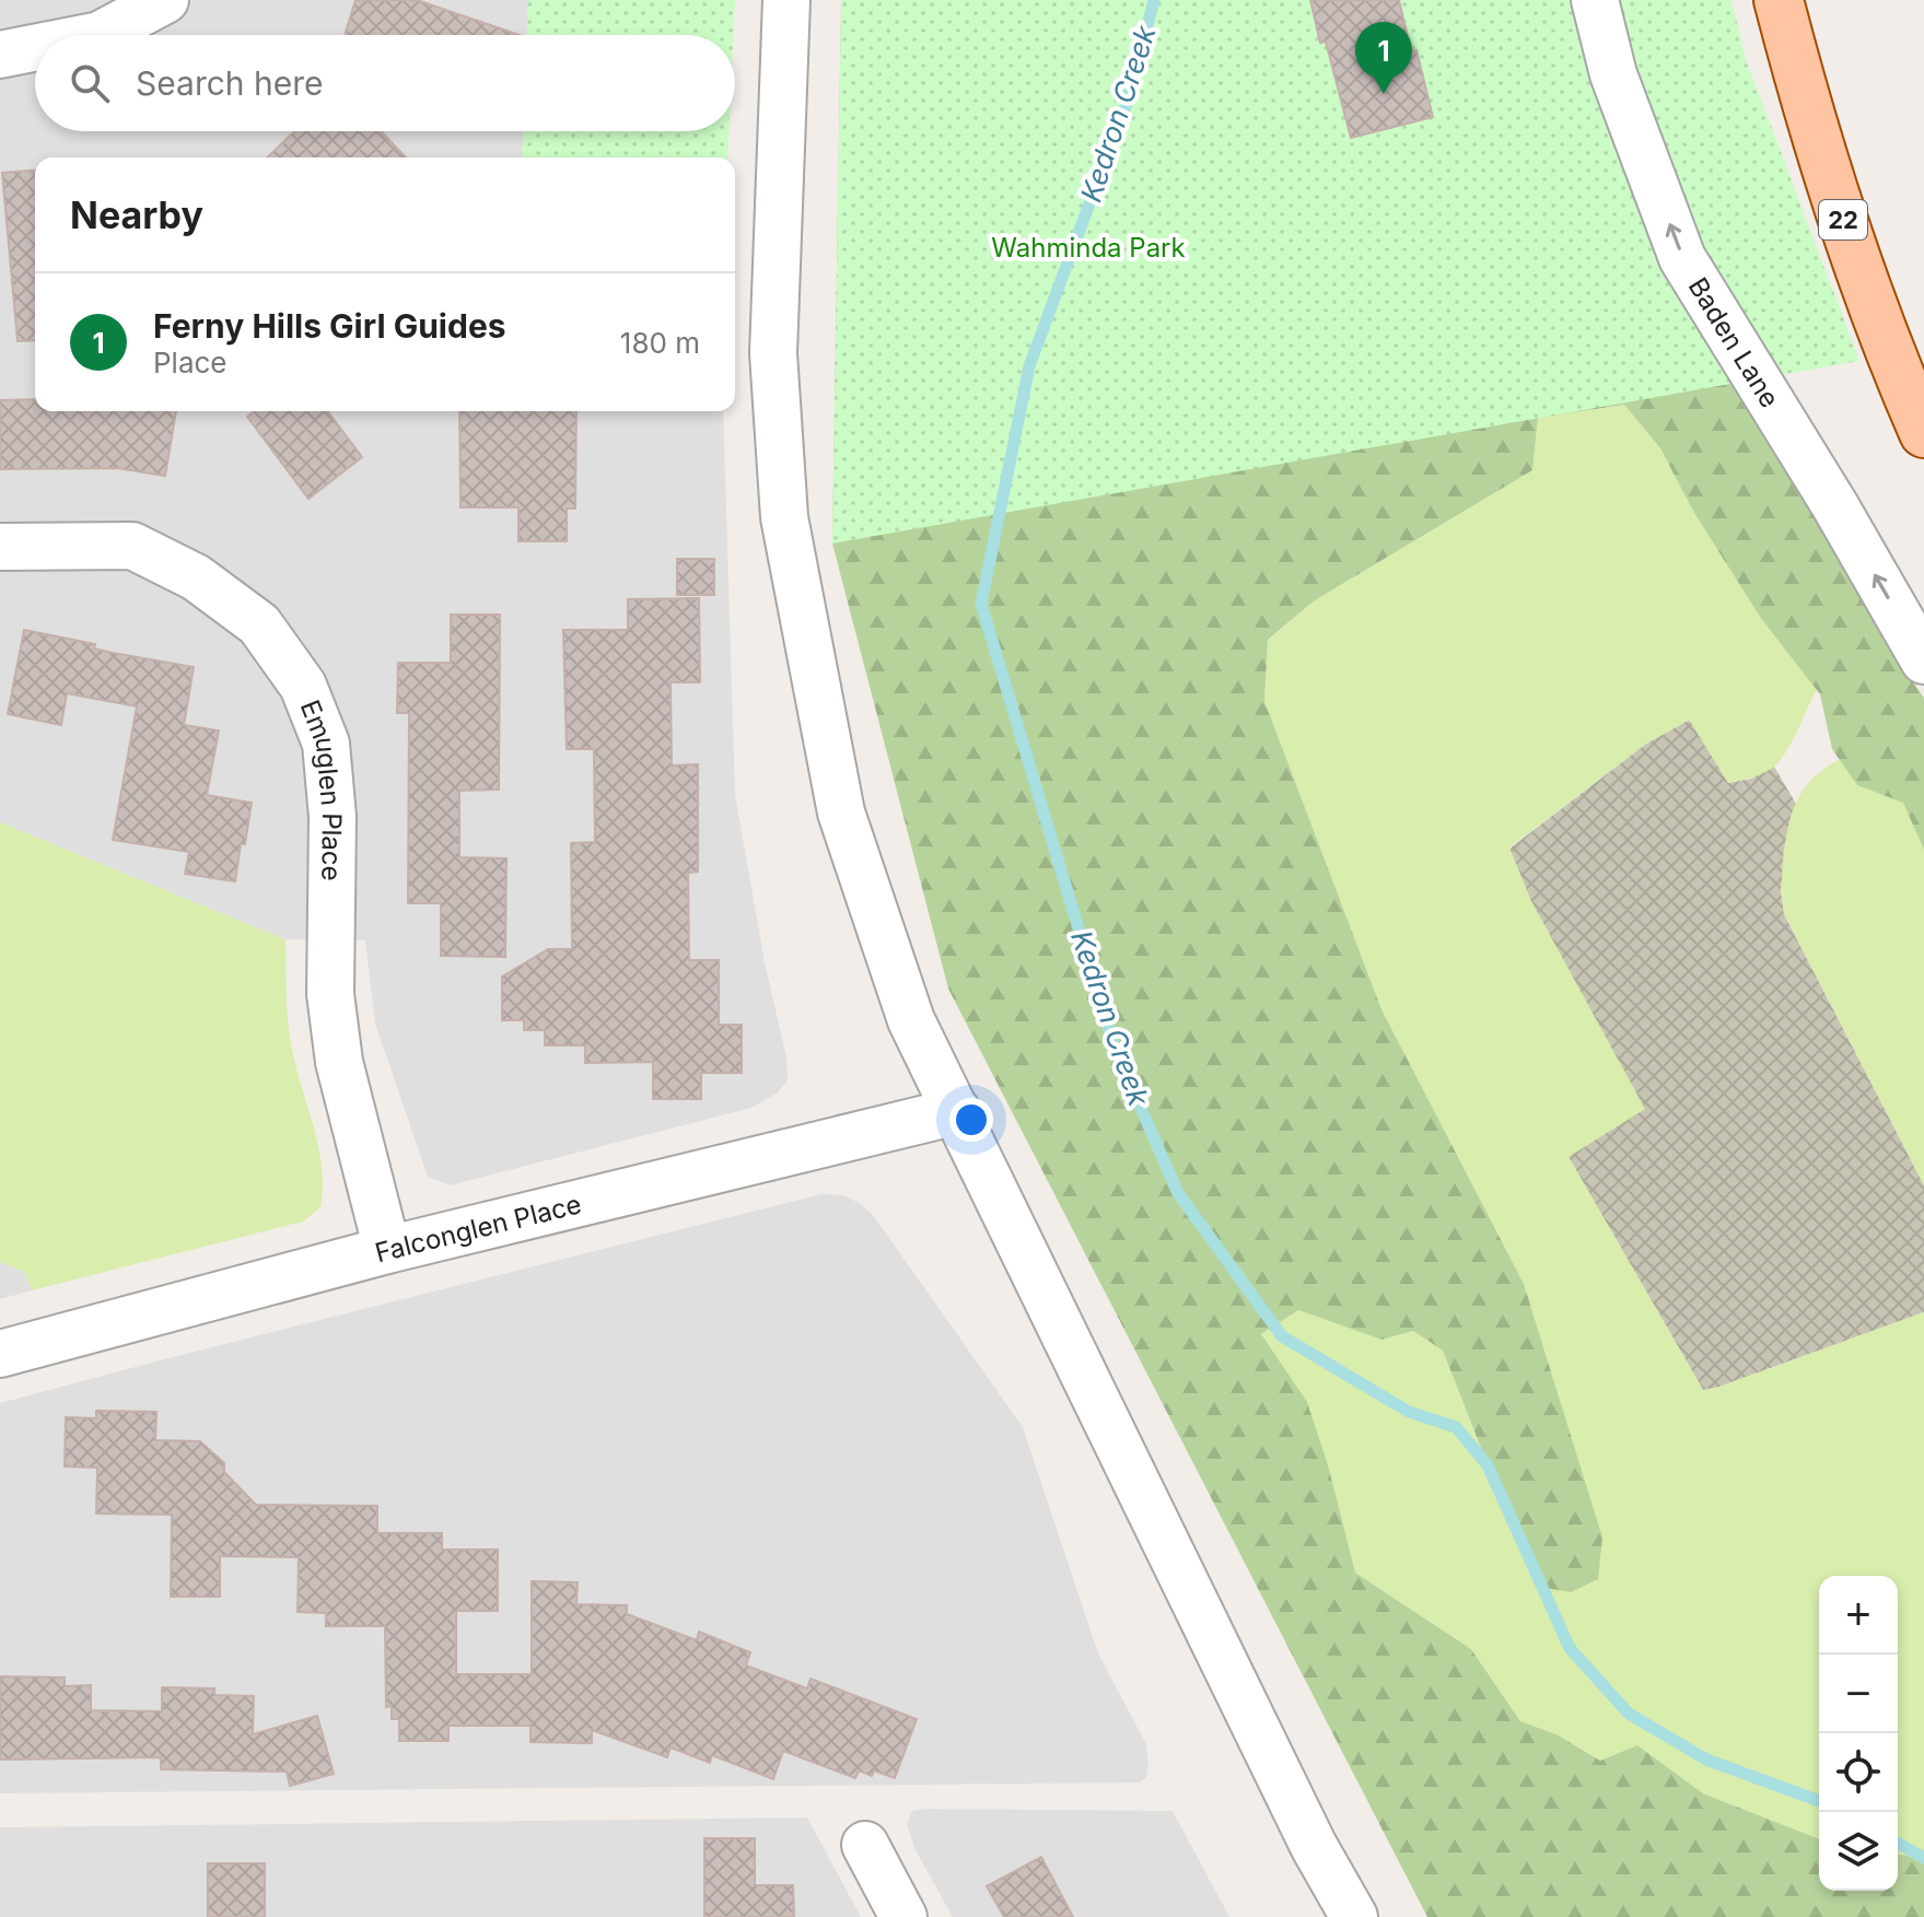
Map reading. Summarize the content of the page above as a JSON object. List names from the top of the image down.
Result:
{
  "streets": {
    "main road": ["22"],
    "street": ["Baden Lane", "Emuglen Place", "Falconglen Place"]
  },
  "crossings": [
    ["Emuglen Place", "Falconglen Place"]
  ],
  "one_way": ["Baden Lane"],
  "water": ["Kedron Creek"],
  "parks": ["Wahminda Park"],
  "page": {
    "pins": "1",
    "search": "Search here",
    "heading": "Nearby",
    "list": [
      {
        "mark": "1",
        "name": "Ferny Hills Girl Guides",
        "note": "Place",
        "value": "180 m"
      }
    ],
    "map_buttons": ["+", "−"]
  }
}
